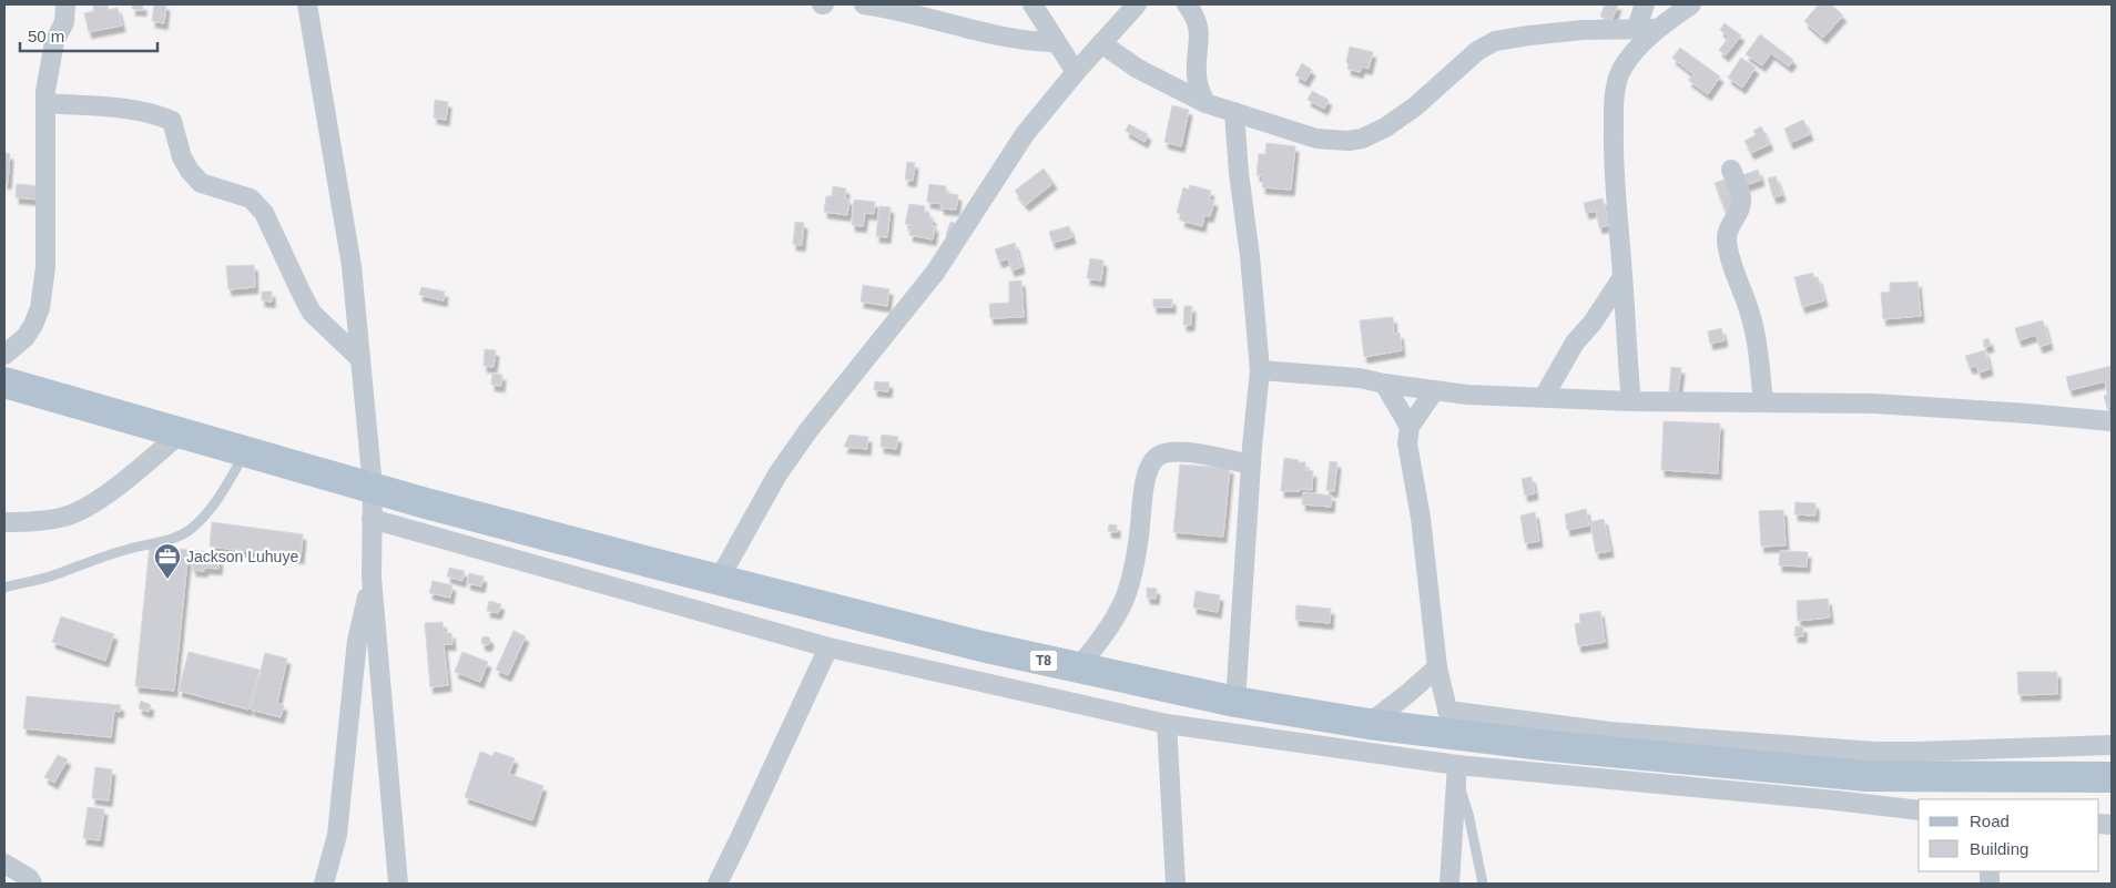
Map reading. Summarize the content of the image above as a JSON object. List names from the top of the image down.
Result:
{
  "streets": {
    "main road": ["T8"]
  },
  "places": {
    "office": ["Jackson Luhuye"]
  },
  "legend": ["Road", "Building"],
  "scale_bar": "50 m"
}
